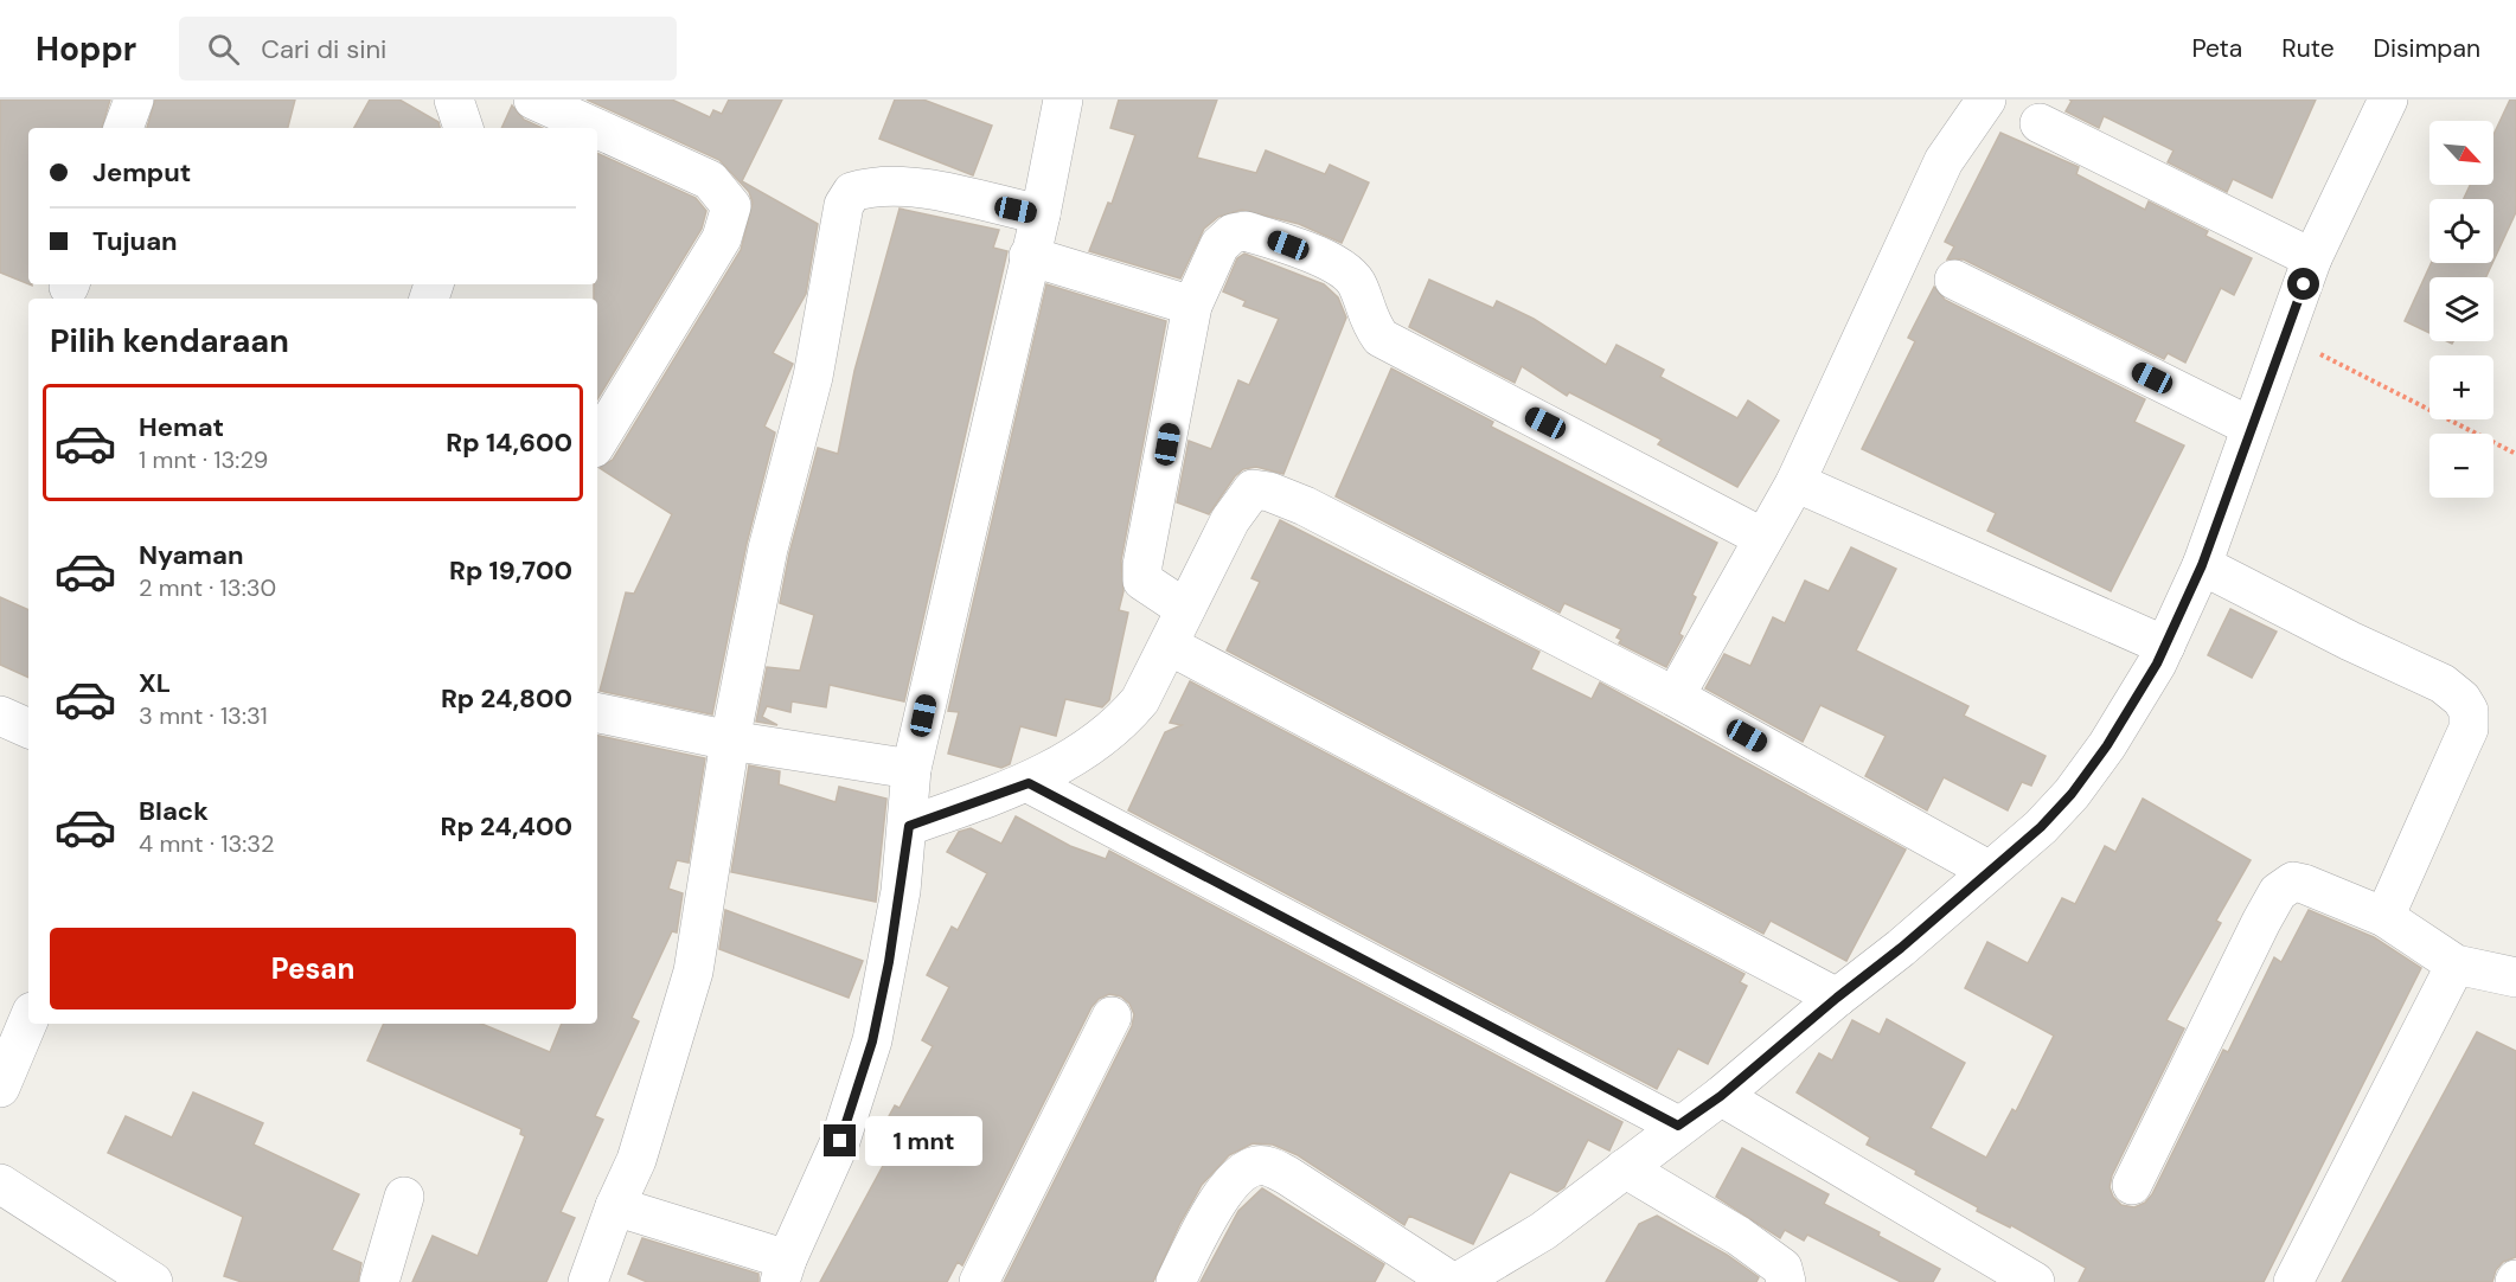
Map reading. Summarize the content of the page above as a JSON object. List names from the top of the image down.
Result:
{
  "north": "bottom right",
  "page": {
    "header": "Hoppr",
    "search": "Cari di sini",
    "nav": ["Peta", "Rute", "Disimpan"],
    "map_buttons": ["+", "−"],
    "banner": ["Jemput", "Tujuan"],
    "heading": "Pilih kendaraan",
    "list": [
      {
        "name": "Hemat",
        "note": "1 mnt · 13:29",
        "value": "Rp 14,600"
      },
      {
        "name": "Nyaman",
        "note": "2 mnt · 13:30",
        "value": "Rp 19,700"
      },
      {
        "name": "XL",
        "note": "3 mnt · 13:31",
        "value": "Rp 24,800"
      },
      {
        "name": "Black",
        "note": "4 mnt · 13:32",
        "value": "Rp 24,400"
      }
    ],
    "buttons": "Pesan",
    "bubble": "1 mnt"
  }
}
